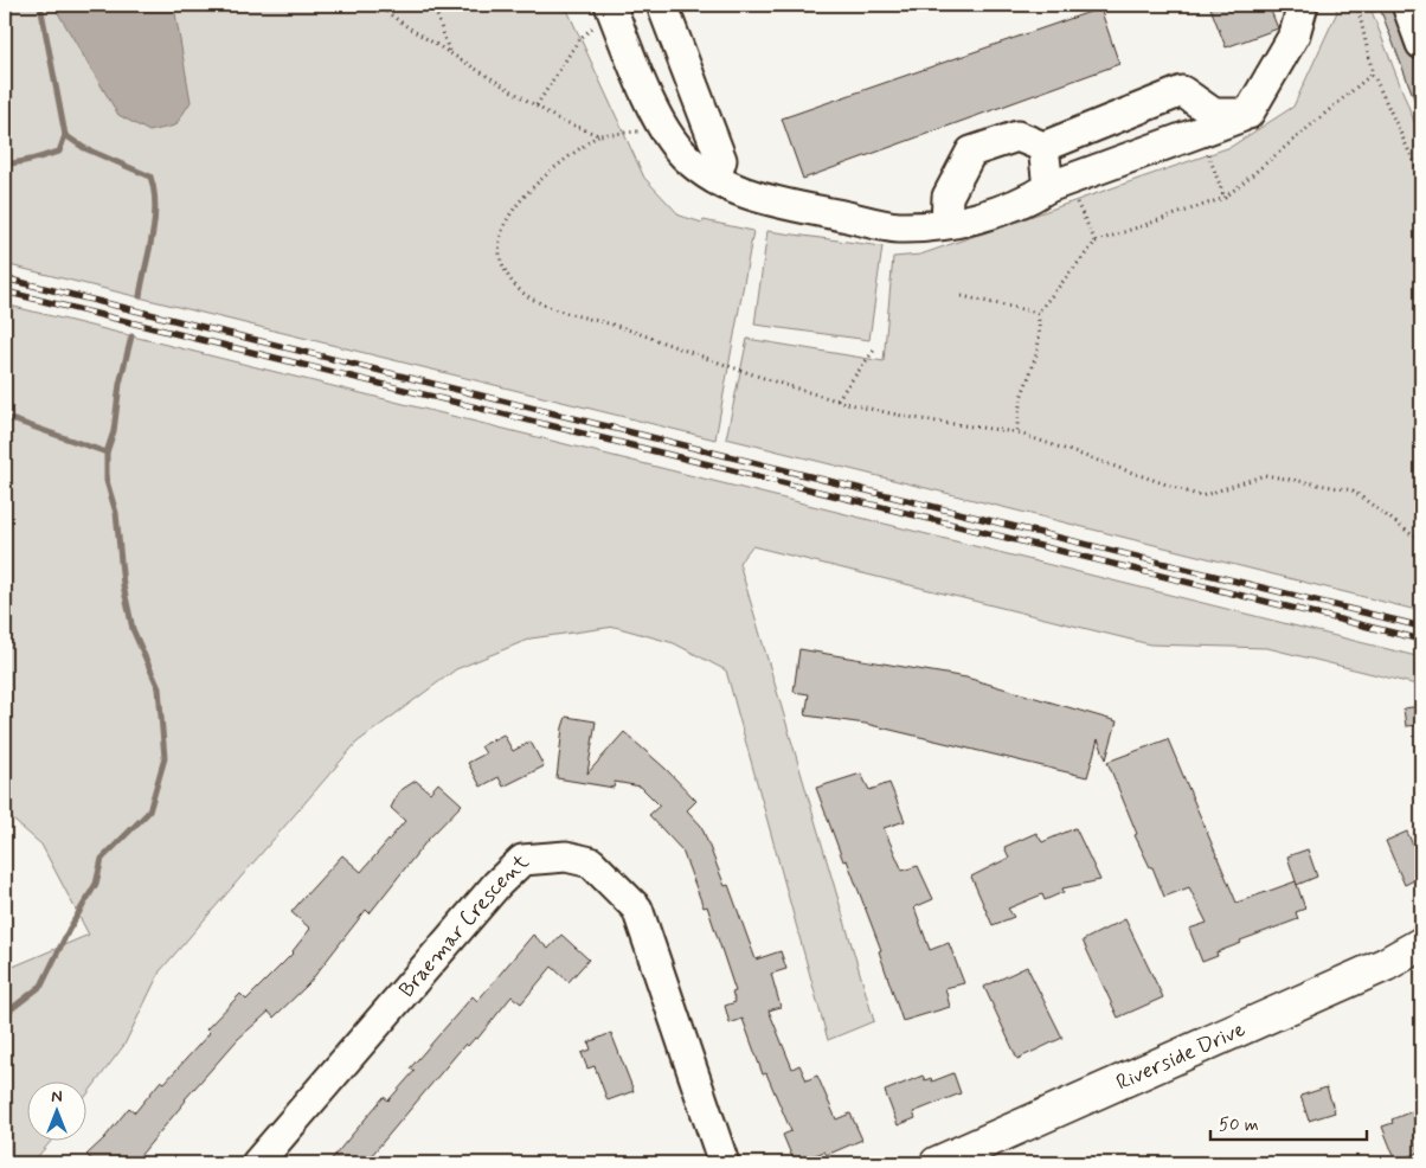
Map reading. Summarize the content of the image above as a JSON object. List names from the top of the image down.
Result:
{
  "streets": {
    "main road": ["Riverside Drive"],
    "street": ["Braemar Crescent"]
  },
  "scale_bar": "50 m",
  "north": "top"
}
